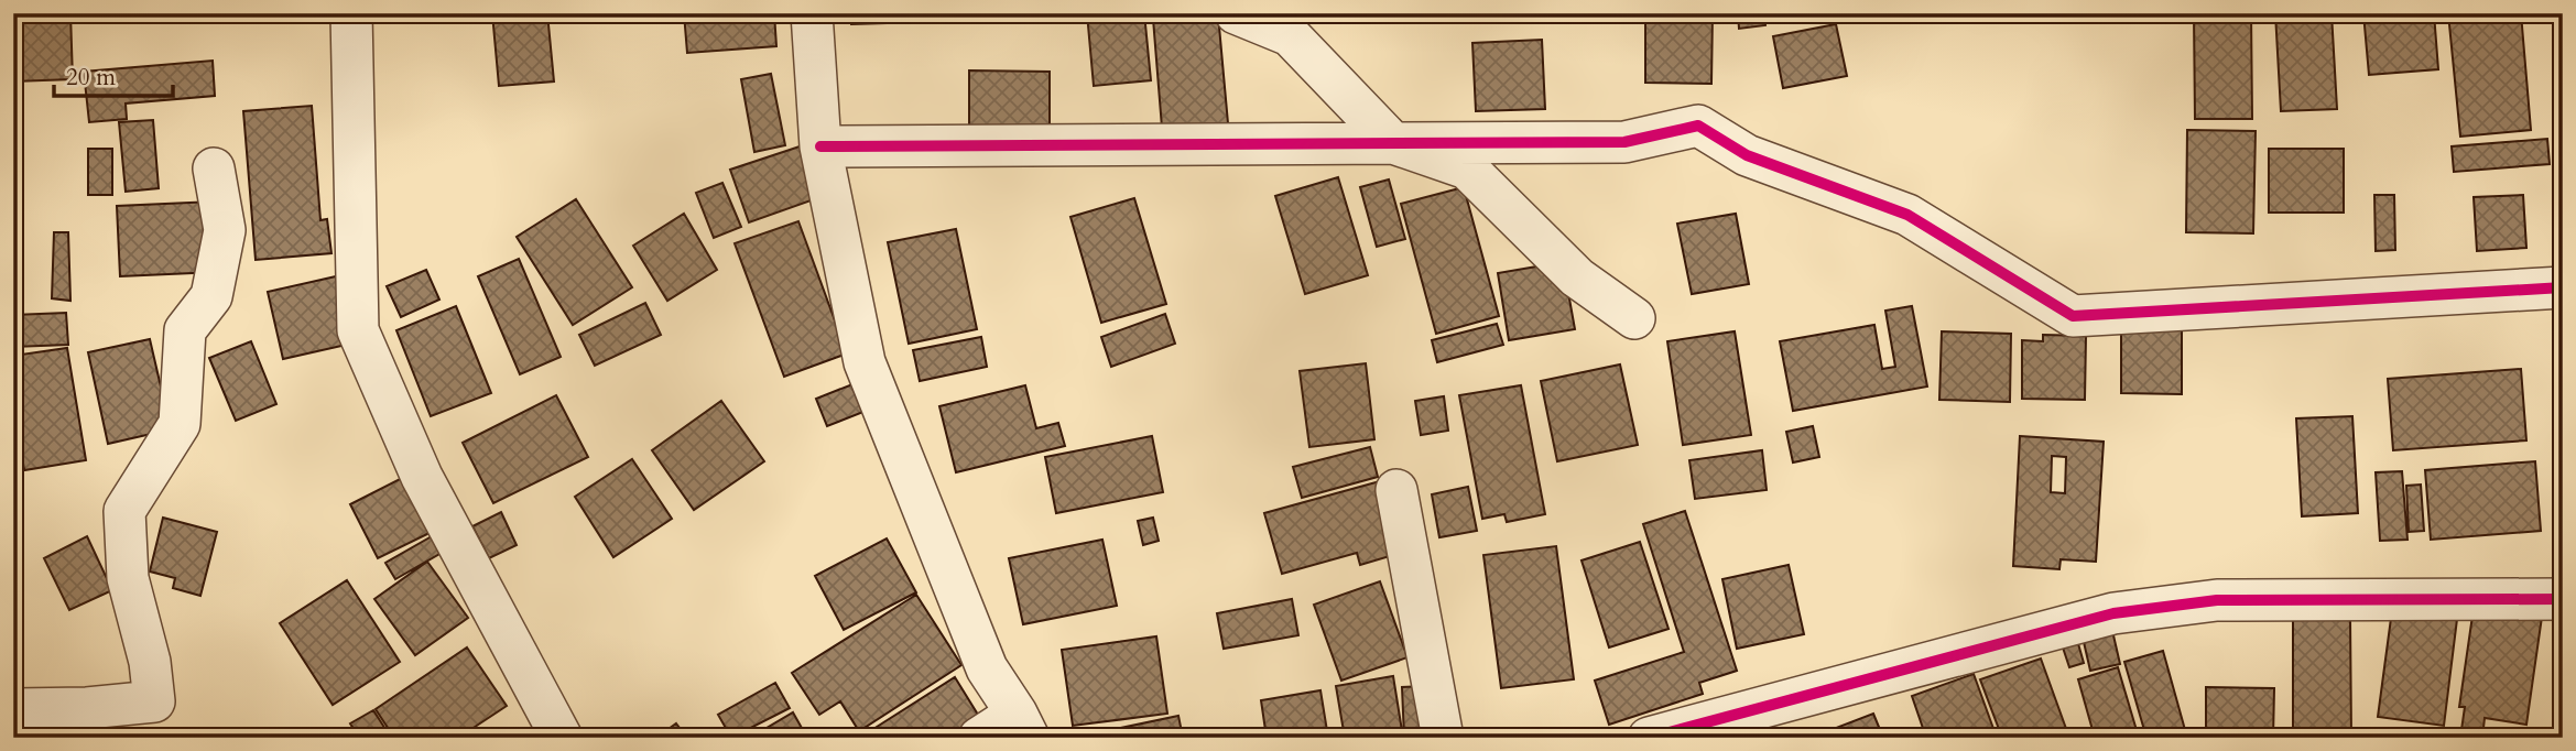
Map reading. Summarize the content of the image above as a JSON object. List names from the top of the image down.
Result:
{
  "scale_bar": "20 m"
}
